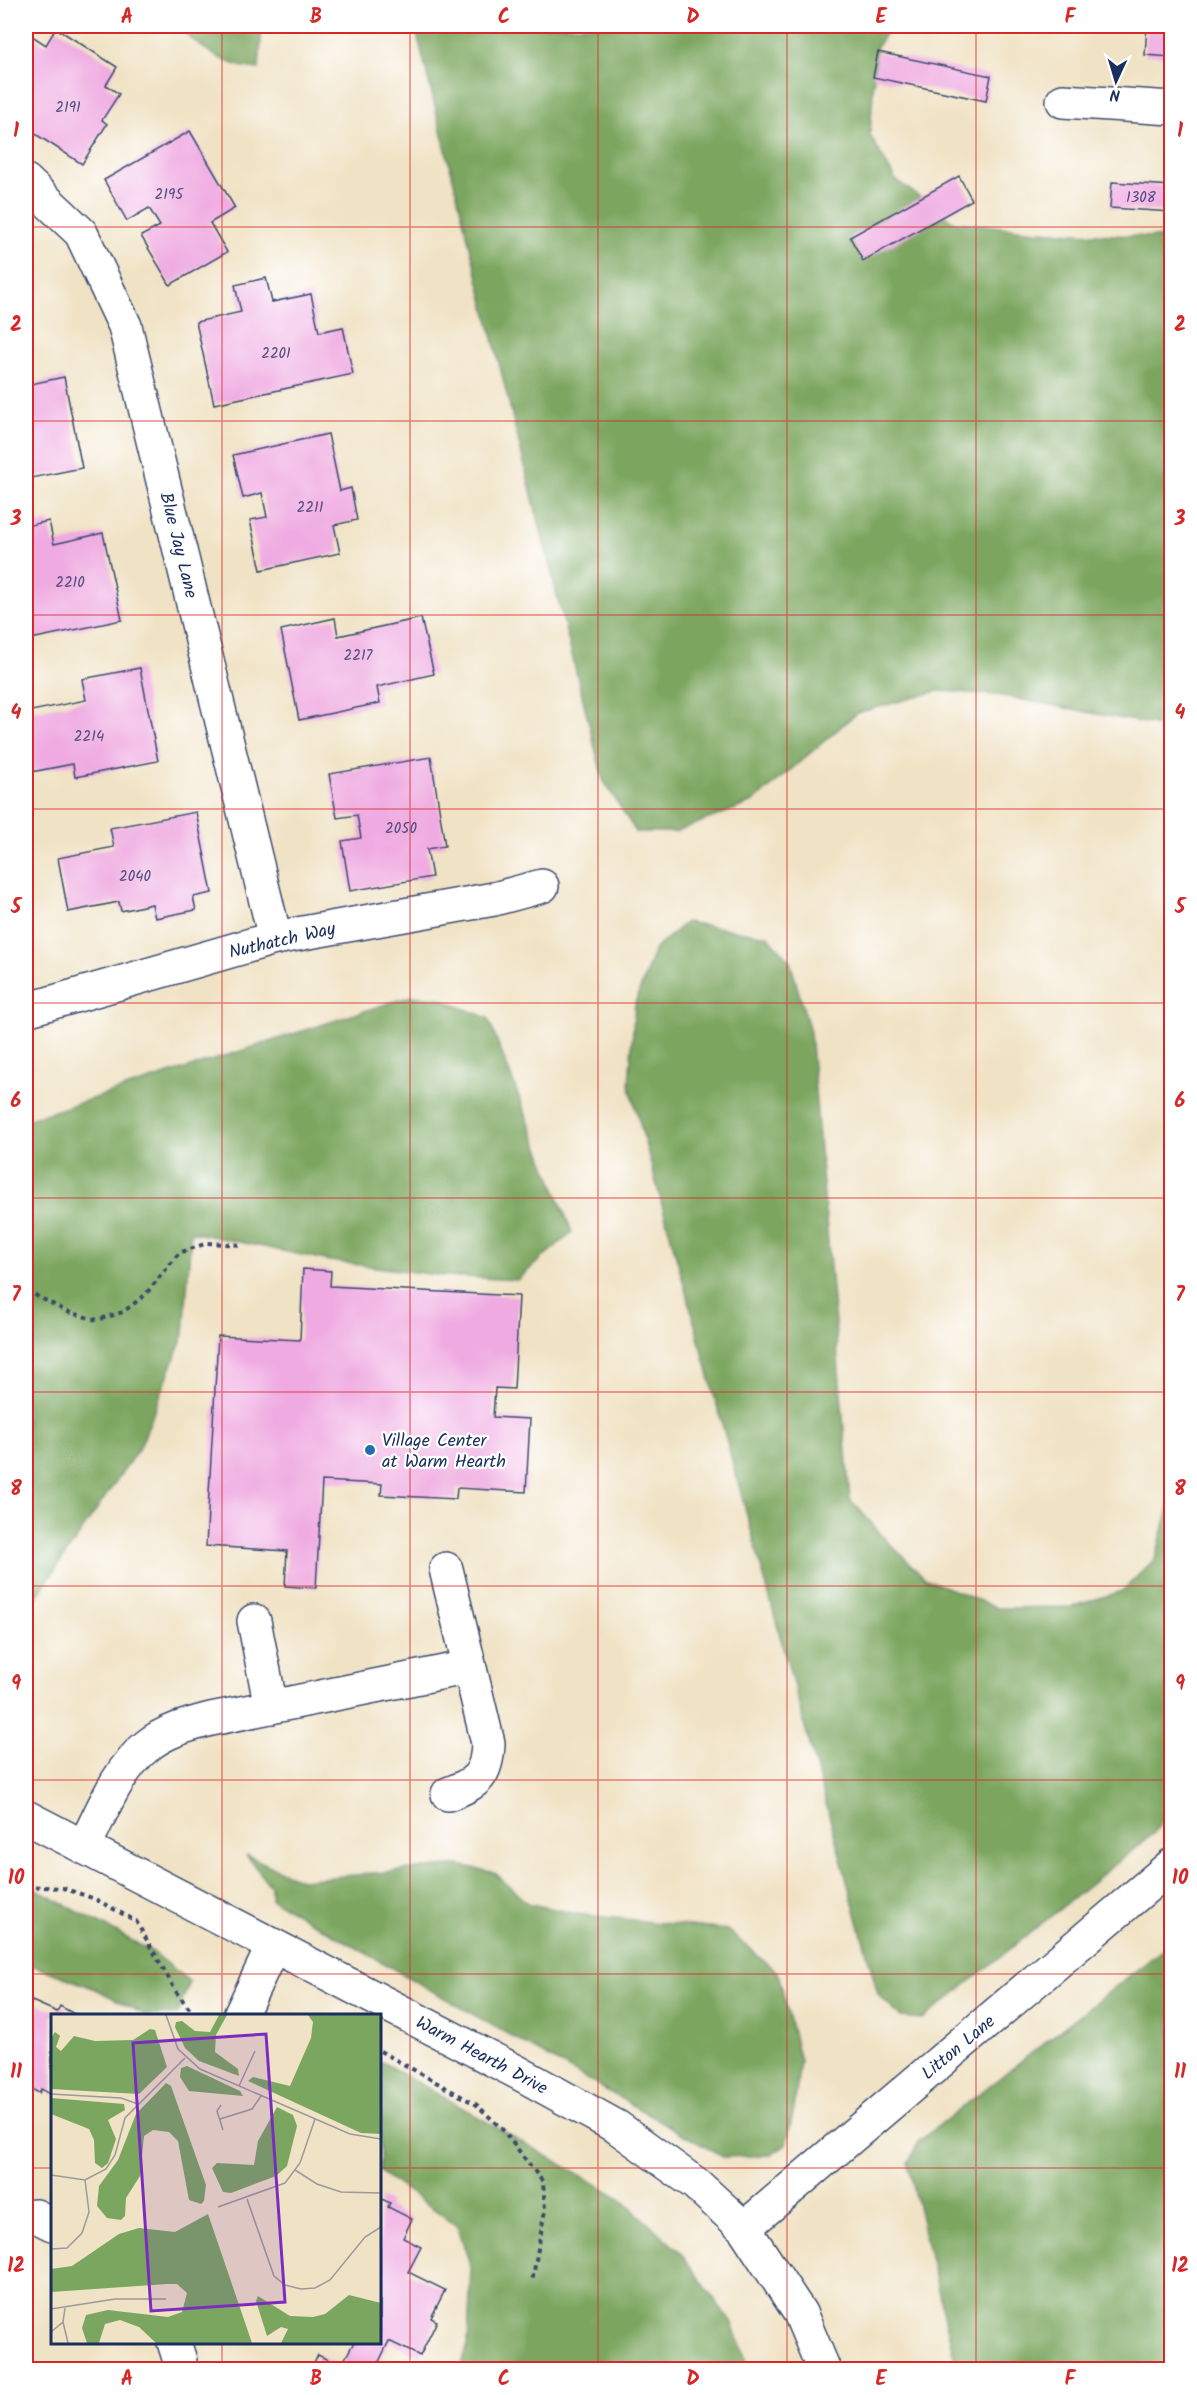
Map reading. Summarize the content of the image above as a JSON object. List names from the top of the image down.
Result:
{
  "streets": {
    "street": [
      "Blue Jay Lane",
      "Nuthatch Way",
      "Litton Lane",
      "Warm Hearth Drive"
    ]
  },
  "crossings": [
    ["Blue Jay Lane", "Nuthatch Way"],
    ["Litton Lane", "Warm Hearth Drive"]
  ],
  "places": ["Village Center at Warm Hearth"],
  "house_numbers": [
    "2191",
    "2195",
    "1308",
    "2201",
    "2211",
    "2210",
    "2217",
    "2214",
    "2050",
    "2040"
  ],
  "north": "bottom",
  "grid": {
    "columns": [
      "A",
      "B",
      "C",
      "D",
      "E",
      "F"
    ],
    "rows": [
      "1",
      "2",
      "3",
      "4",
      "5",
      "6",
      "7",
      "8",
      "9",
      "10",
      "11",
      "12"
    ]
  }
}
